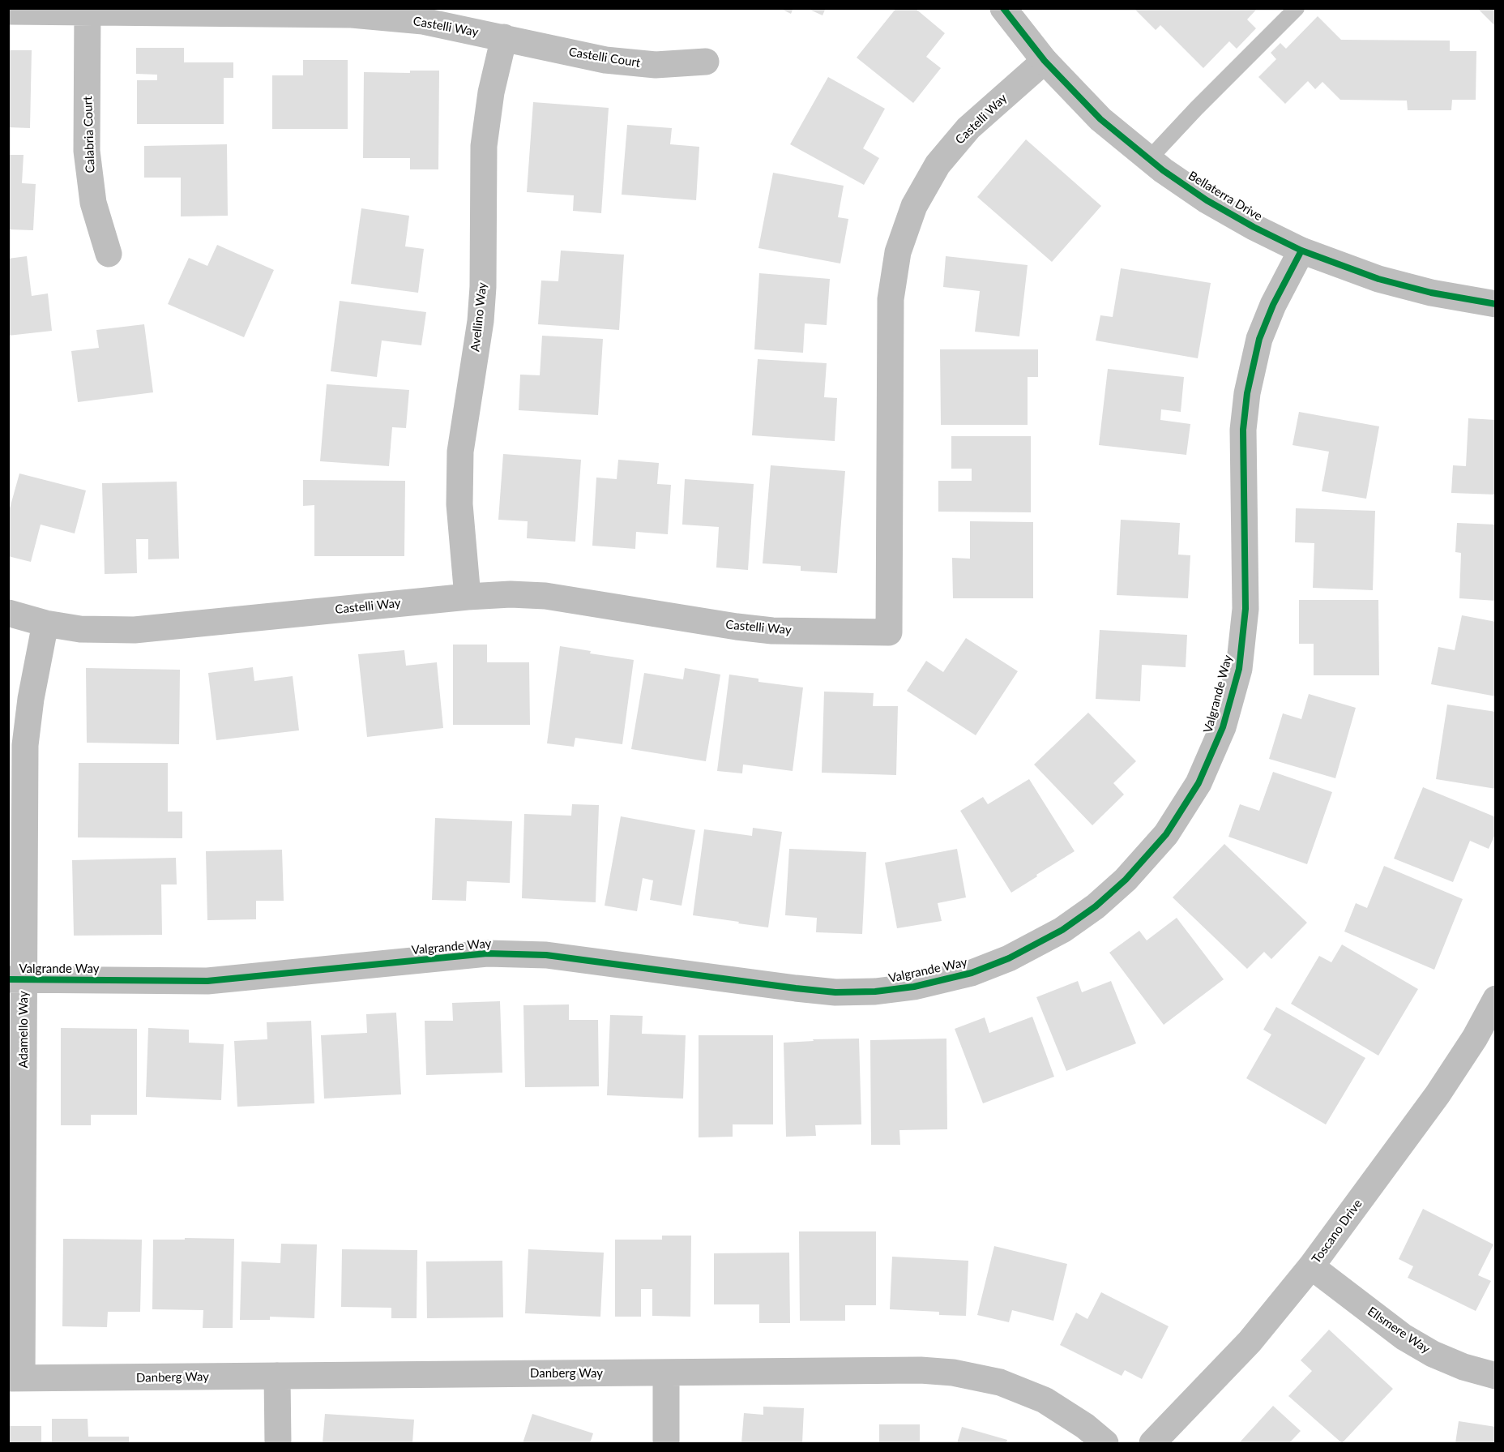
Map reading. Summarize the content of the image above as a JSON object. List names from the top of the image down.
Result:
{
  "streets": {
    "street": [
      "Castelli Way",
      "Castelli Court",
      "Calabria Court",
      "Bellaterra Drive",
      "Avellino Way",
      "Valgrande Way",
      "Adamello Way",
      "Toscano Drive",
      "Ellsmere Way",
      "Danberg Way"
    ]
  },
  "crossings": [
    ["Castelli Way", "Castelli Court"],
    ["Castelli Way", "Calabria Court"],
    ["Castelli Way", "Bellaterra Drive"],
    ["Castelli Way", "Avellino Way"],
    ["Castelli Way", "Adamello Way"],
    ["Castelli Court", "Avellino Way"],
    ["Bellaterra Drive", "Valgrande Way"],
    ["Valgrande Way", "Adamello Way"],
    ["Adamello Way", "Danberg Way"],
    ["Toscano Drive", "Ellsmere Way"]
  ]
}
